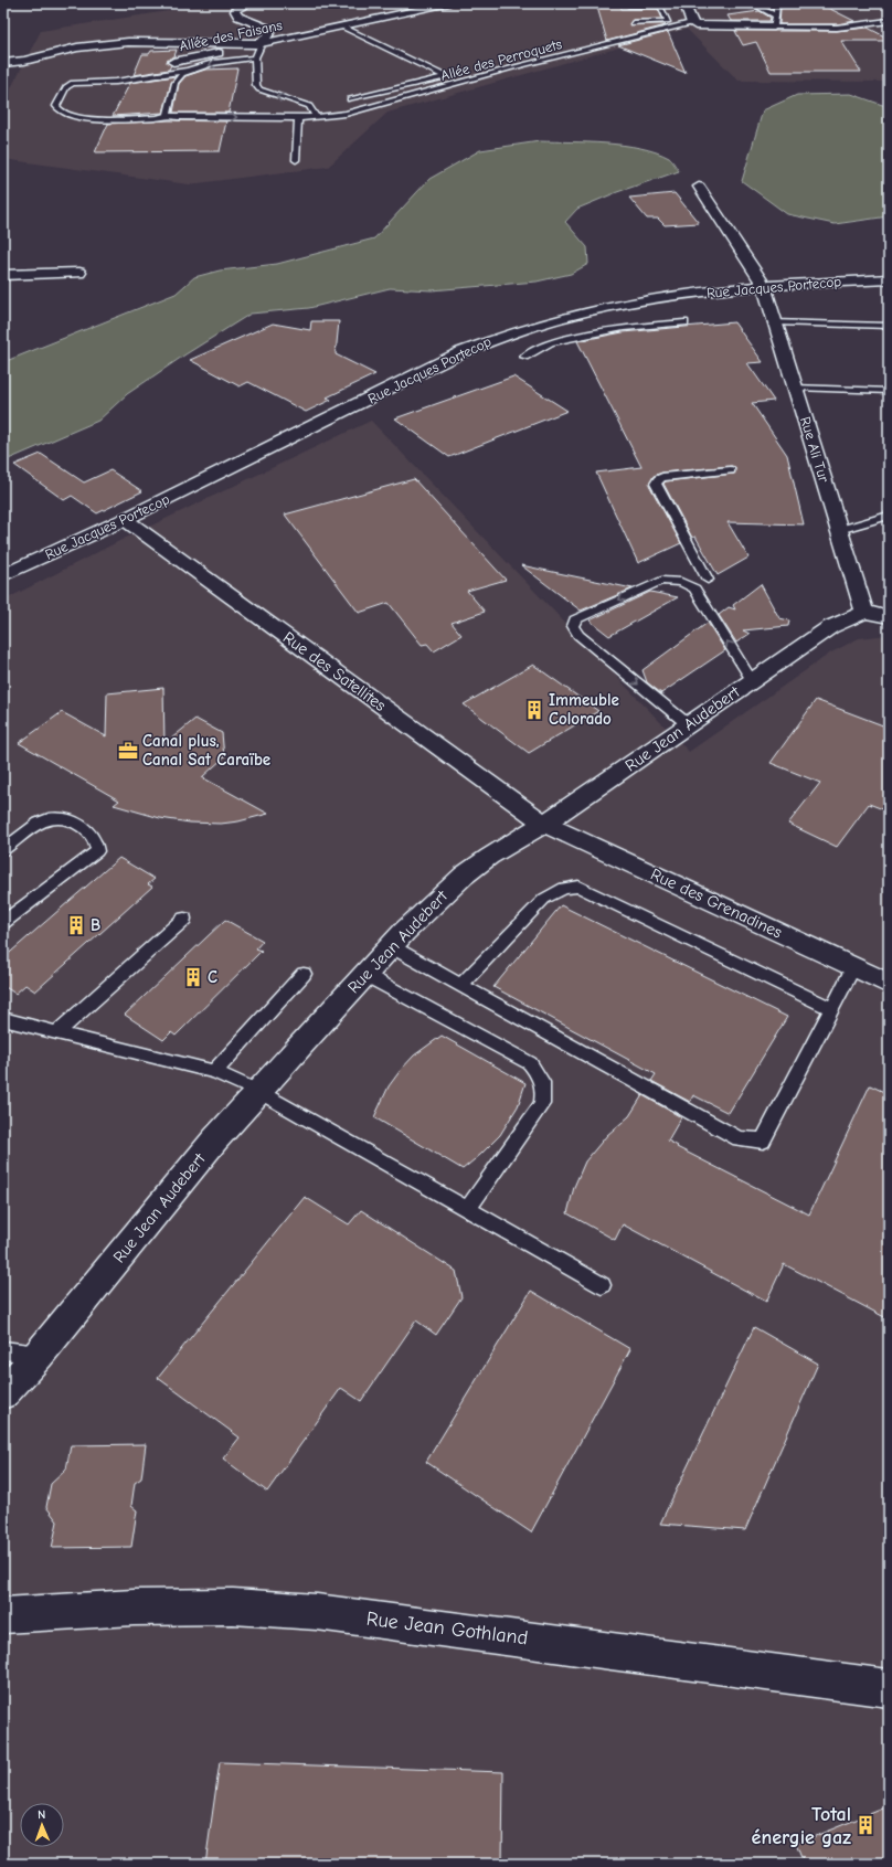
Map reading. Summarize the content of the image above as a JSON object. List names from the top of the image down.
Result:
{
  "streets": {
    "street": [
      "Allée des Faisans",
      "Rue Jacques Portecop",
      "Rue Ali Tur",
      "Rue des Satellites",
      "Rue Jean Audebert",
      "Rue des Grenadines",
      "Rue Jean Gothland"
    ],
    "lane": ["Allée des Perroquets"]
  },
  "crossings": [
    ["Rue Jacques Portecop", "Rue Ali Tur"],
    ["Rue Jacques Portecop", "Rue des Satellites"],
    ["Rue Ali Tur", "Rue Jean Audebert"],
    ["Rue des Satellites", "Rue Jean Audebert"],
    ["Rue des Satellites", "Rue des Grenadines"],
    ["Rue Jean Audebert", "Rue des Grenadines"]
  ],
  "places": {
    "building": [
      "Immeuble Colorado",
      "B",
      "C",
      "Total énergie gaz"
    ],
    "office": ["Canal plus, Canal Sat Caraïbe"]
  },
  "north": "top"
}
